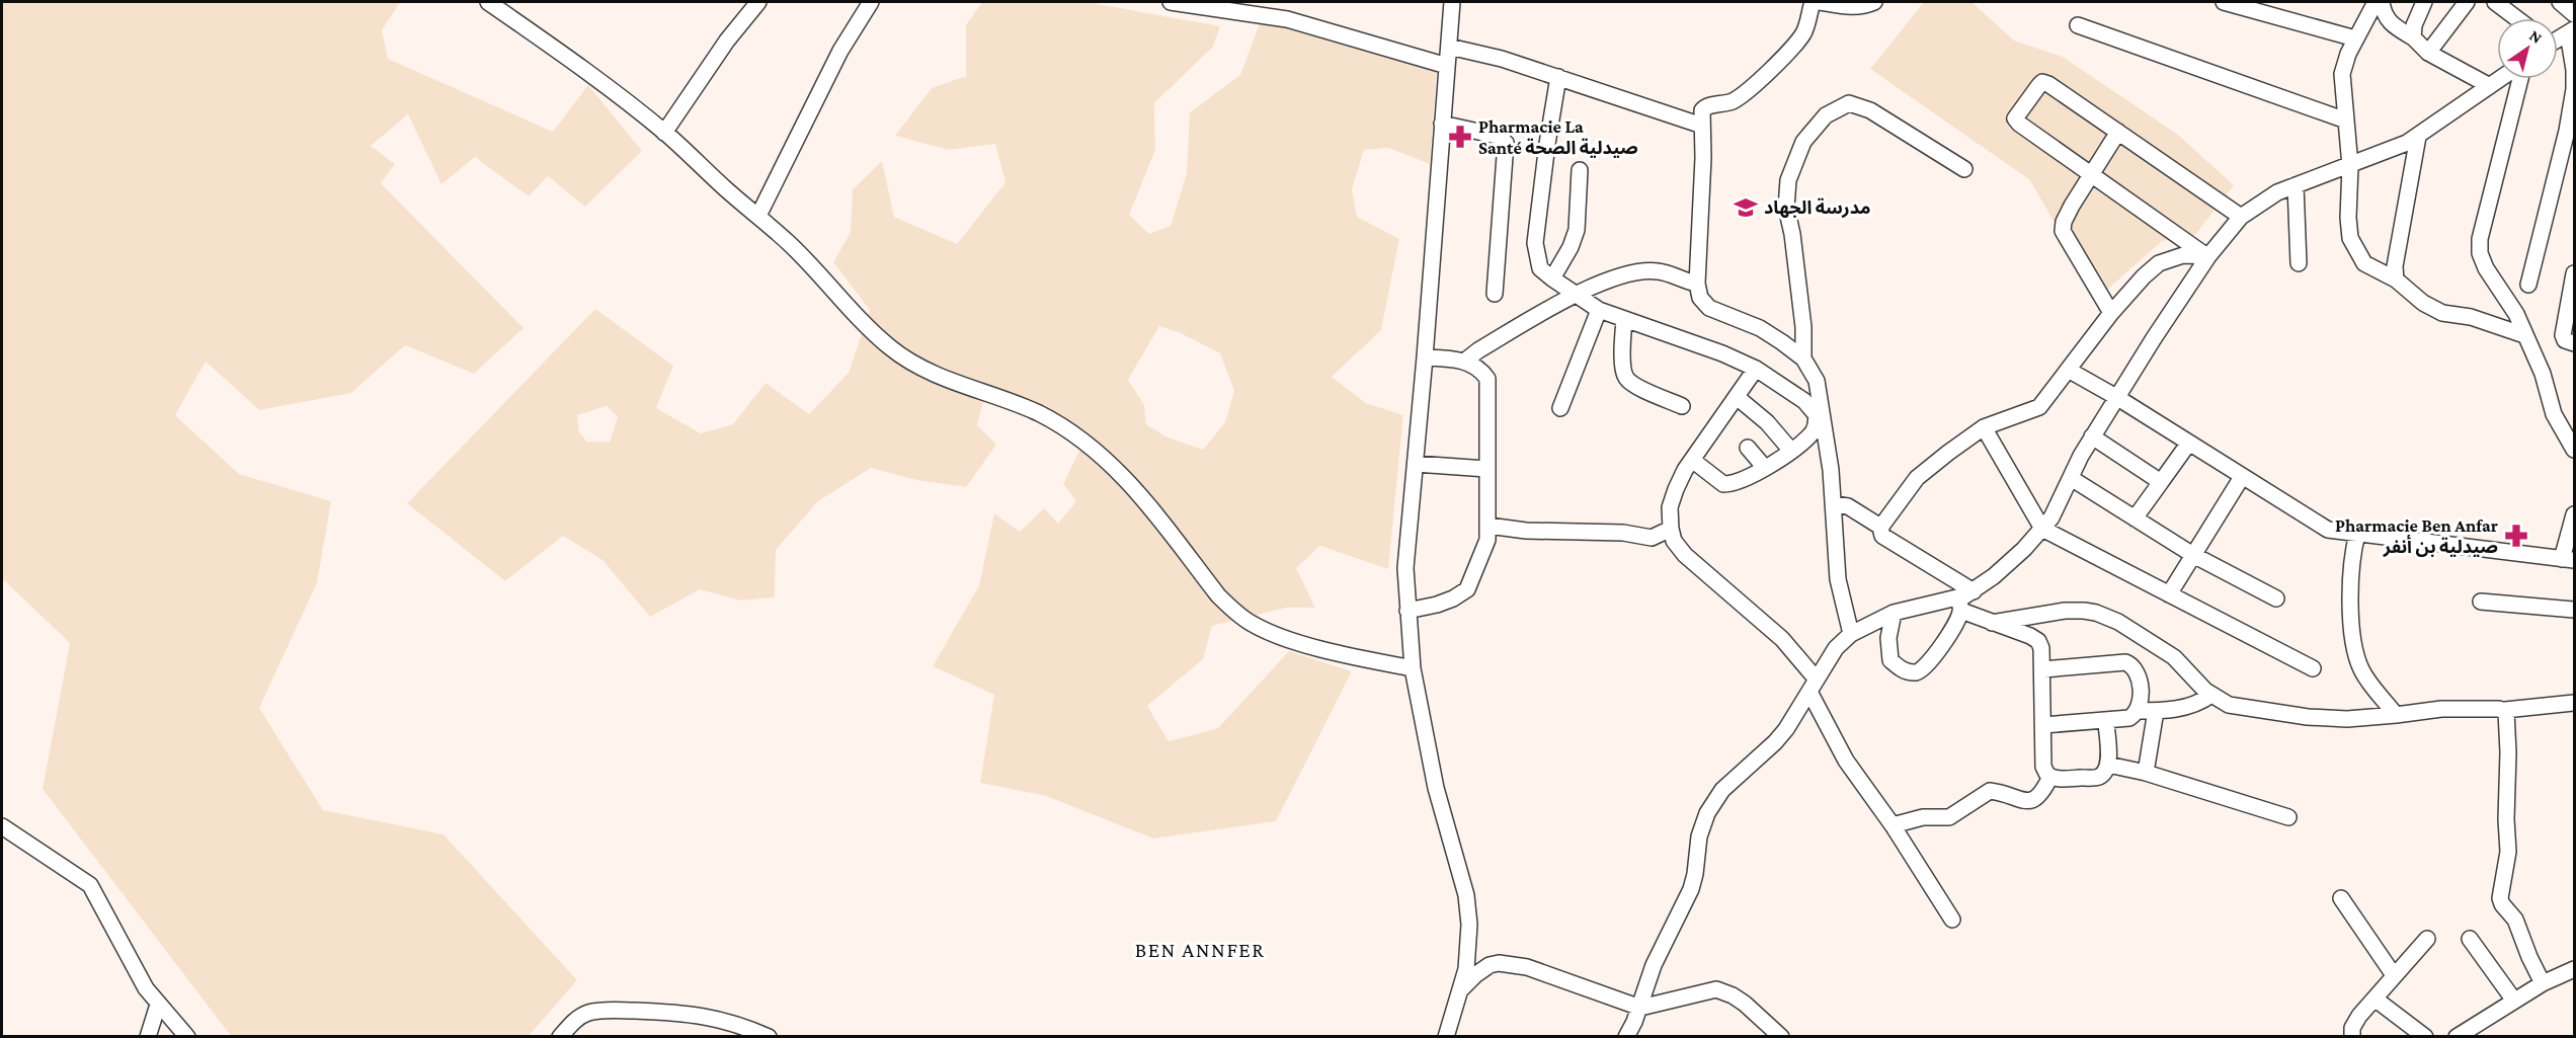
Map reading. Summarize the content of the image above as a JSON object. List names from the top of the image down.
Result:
{
  "districts": ["BEN ANNFER"],
  "places": {
    "pharmacy": ["Pharmacie La Santé صيدلية الصحة", "Pharmacie Ben Anfar صيدلية بن أنفر"],
    "school or university": ["مدرسة الجهاد"]
  },
  "north": "top right"
}
